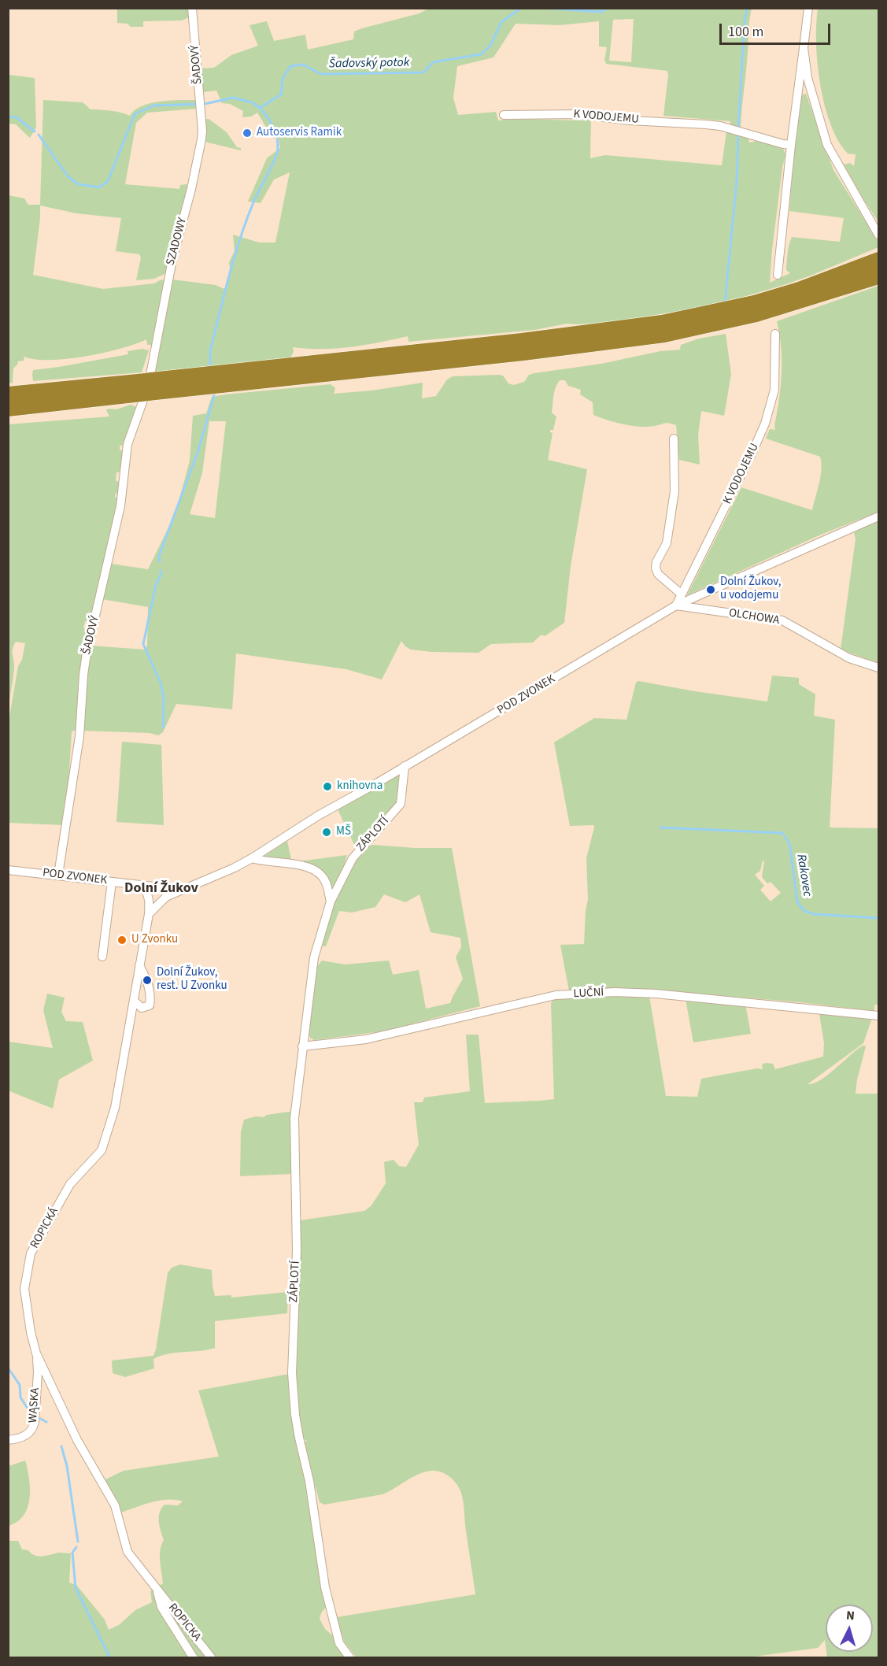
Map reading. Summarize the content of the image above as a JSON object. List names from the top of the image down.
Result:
{
  "streets": {
    "street": [
      "ŠADOVÝ",
      "K VODOJEMU",
      "SZADOWY",
      "OLCHOWA",
      "POD ZVONEK",
      "ZÁPLOTÍ",
      "LUČNÍ",
      "ROPICKÁ",
      "WĄSKA",
      "ROPICKA"
    ]
  },
  "crossings": [
    ["ŠADOVÝ", "SZADOWY"],
    ["ŠADOVÝ", "POD ZVONEK"],
    ["K VODOJEMU", "OLCHOWA"],
    ["K VODOJEMU", "POD ZVONEK"],
    ["OLCHOWA", "POD ZVONEK"],
    ["POD ZVONEK", "ZÁPLOTÍ"],
    ["POD ZVONEK", "ROPICKÁ"],
    ["ZÁPLOTÍ", "LUČNÍ"],
    ["ROPICKÁ", "WĄSKA"],
    ["ROPICKÁ", "ROPICKA"]
  ],
  "districts": ["Dolní Žukov"],
  "water": ["Šadovský potok", "Rakovec"],
  "places": [
    "Autoservis Ramik",
    "Dolní Žukov, u vodojemu",
    "knihovna",
    "MŠ",
    "U Zvonku",
    "Dolní Žukov, rest. U Zvonku"
  ],
  "scale_bar": "100 m",
  "north": "top"
}
